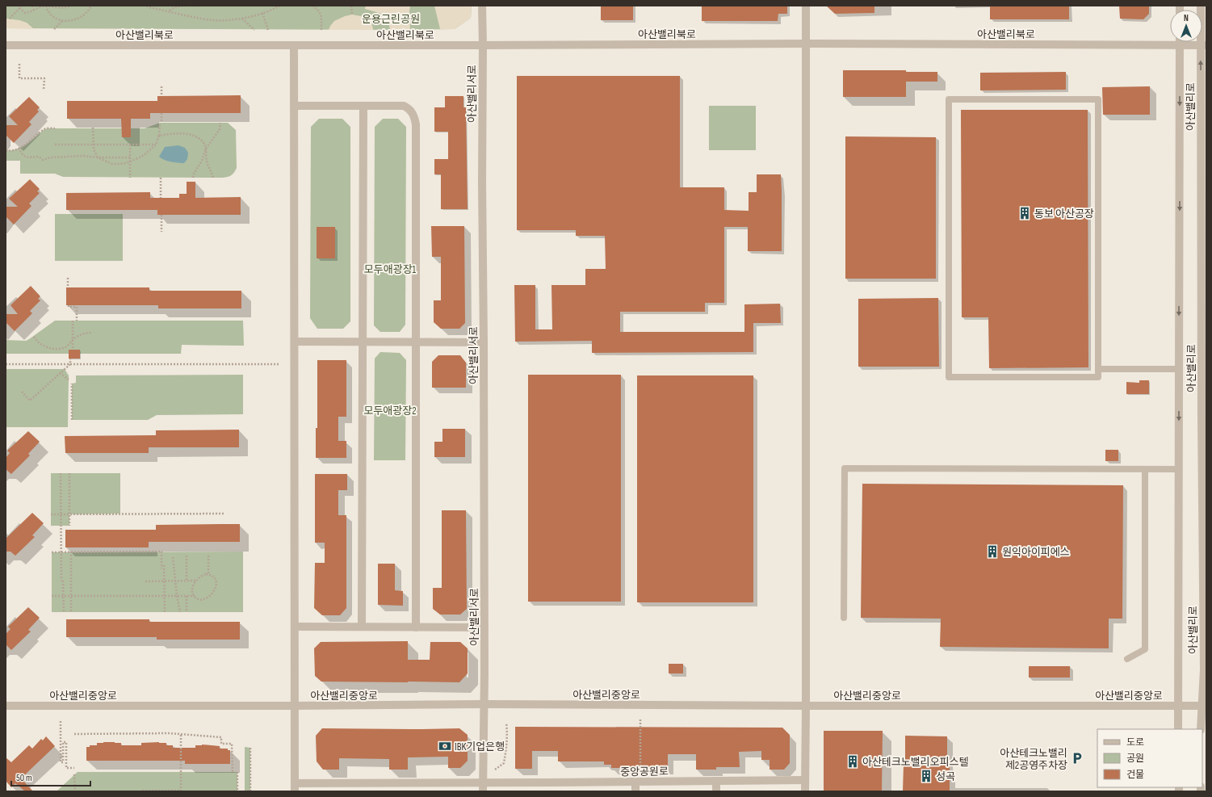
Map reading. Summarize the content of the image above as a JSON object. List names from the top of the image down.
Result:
{
  "streets": {
    "street": [
      "아산밸리북로",
      "아산밸리서로",
      "아산밸리로",
      "아산밸리중앙로",
      "중앙공원로"
    ]
  },
  "crossings": [
    ["아산밸리북로", "아산밸리서로"],
    ["아산밸리북로", "아산밸리로"],
    ["아산밸리서로", "아산밸리중앙로"],
    ["아산밸리로", "아산밸리중앙로"]
  ],
  "parks": ["운용근린공원", "모두애광장1", "모두애광장2"],
  "places": {
    "building": [
      "동보 아산공장",
      "원익아이피에스",
      "아산테크노밸리오피스텔",
      "성곡"
    ],
    "bank": ["IBK기업은행"],
    "parking": ["아산테크노밸리 제2공영주차장"]
  },
  "legend": ["도로", "공원", "건물"],
  "scale_bar": "50 m",
  "north": "top"
}
